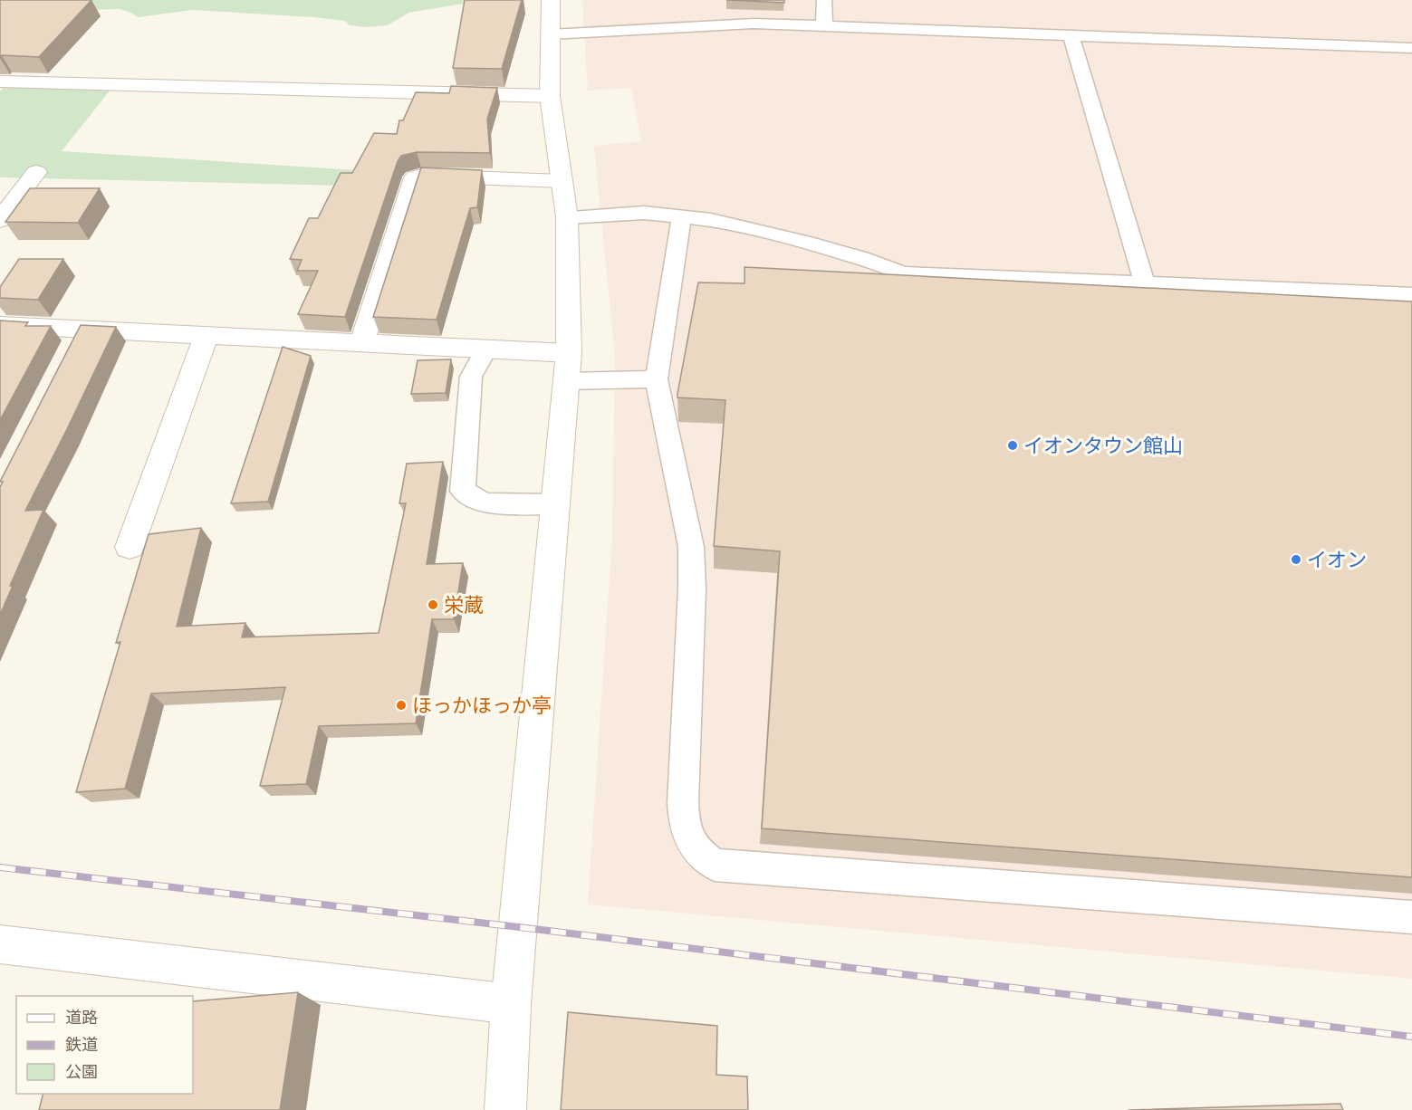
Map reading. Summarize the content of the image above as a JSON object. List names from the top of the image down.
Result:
{
  "places": [
    "イオンタウン館山",
    "イオン",
    "栄蔵",
    "ほっかほっか亭"
  ],
  "legend": ["道路", "鉄道", "公園"]
}
